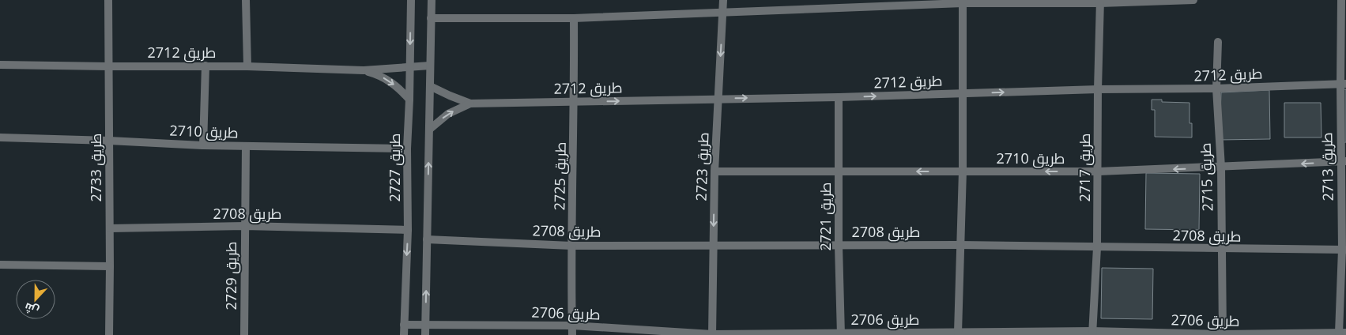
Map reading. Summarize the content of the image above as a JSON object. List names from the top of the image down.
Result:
{
  "streets": {
    "street": [
      "طريق 2712",
      "طريق 2710",
      "طريق 2723",
      "طريق 2713",
      "طريق 2733",
      "طريق 2727",
      "طريق 2717",
      "طريق 2725",
      "طريق 2715",
      "طريق 2708",
      "طريق 2721",
      "طريق 2729",
      "طريق 2706"
    ]
  },
  "crossings": [
    ["طريق 2712", "طريق 2723"],
    ["طريق 2712", "طريق 2713"],
    ["طريق 2712", "طريق 2733"],
    ["طريق 2712", "طريق 2727"],
    ["طريق 2712", "طريق 2717"],
    ["طريق 2712", "طريق 2725"],
    ["طريق 2712", "طريق 2715"],
    ["طريق 2712", "طريق 2721"],
    ["طريق 2710", "طريق 2723"],
    ["طريق 2710", "طريق 2713"],
    ["طريق 2710", "طريق 2733"],
    ["طريق 2710", "طريق 2727"],
    ["طريق 2710", "طريق 2717"],
    ["طريق 2710", "طريق 2715"],
    ["طريق 2710", "طريق 2721"],
    ["طريق 2710", "طريق 2729"],
    ["طريق 2723", "طريق 2708"],
    ["طريق 2723", "طريق 2706"],
    ["طريق 2713", "طريق 2708"],
    ["طريق 2713", "طريق 2706"],
    ["طريق 2733", "طريق 2708"],
    ["طريق 2727", "طريق 2708"],
    ["طريق 2727", "طريق 2706"],
    ["طريق 2717", "طريق 2708"],
    ["طريق 2717", "طريق 2706"],
    ["طريق 2725", "طريق 2708"],
    ["طريق 2725", "طريق 2706"],
    ["طريق 2715", "طريق 2708"],
    ["طريق 2715", "طريق 2706"],
    ["طريق 2708", "طريق 2721"],
    ["طريق 2708", "طريق 2729"],
    ["طريق 2721", "طريق 2706"]
  ],
  "one_way": ["طريق 2712", "طريق 2710", "طريق 2723"],
  "north": "bottom"
}
